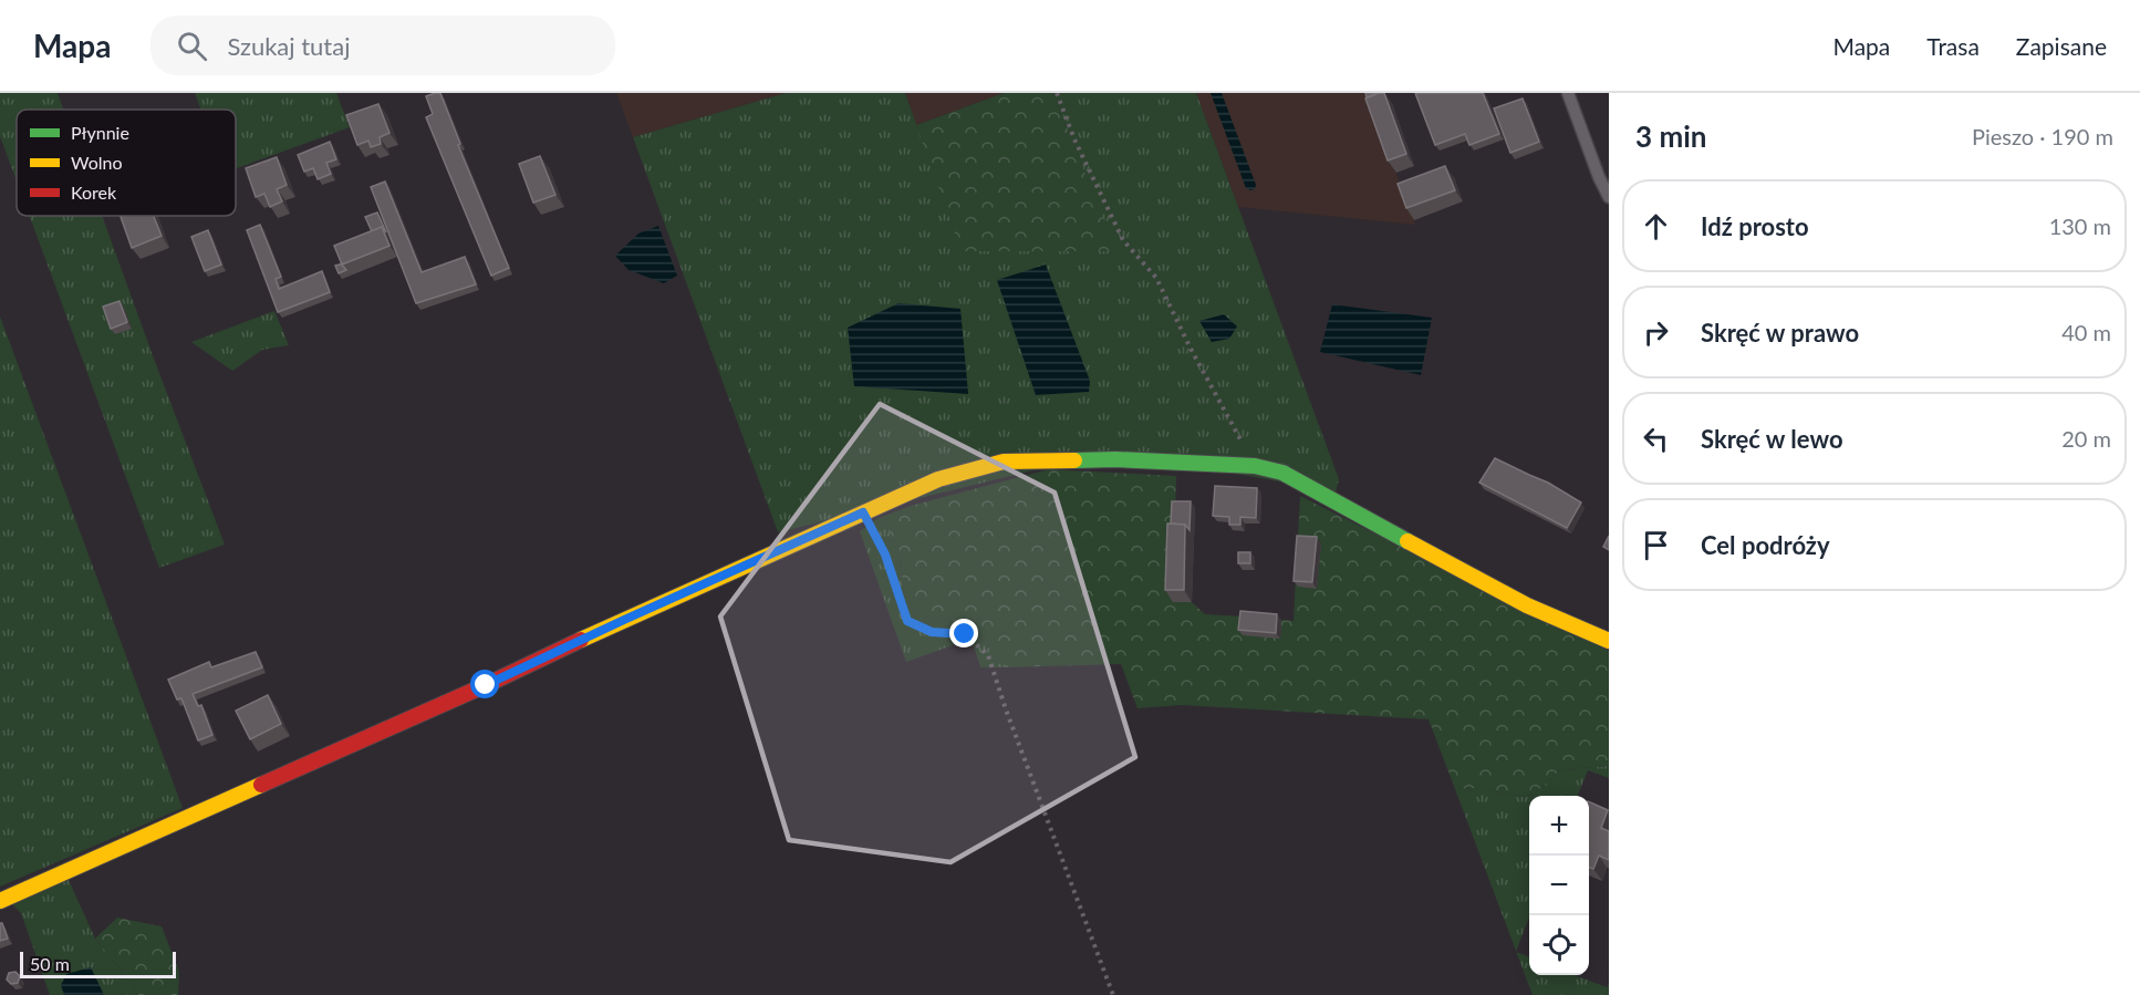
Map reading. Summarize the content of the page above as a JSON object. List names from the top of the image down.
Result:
{
  "legend": ["Płynnie", "Wolno", "Korek"],
  "scale_bar": "50 m",
  "page": {
    "header": "Mapa",
    "search": "Szukaj tutaj",
    "nav": ["Mapa", "Trasa", "Zapisane"],
    "heading": ["3 min", "Pieszo · 190 m"],
    "list": [
      ["Idź prosto", "130 m"],
      ["Skręć w prawo", "40 m"],
      ["Skręć w lewo", "20 m"],
      "Cel podróży"
    ],
    "map_buttons": ["+", "−"],
    "scale": "50 m"
  }
}
